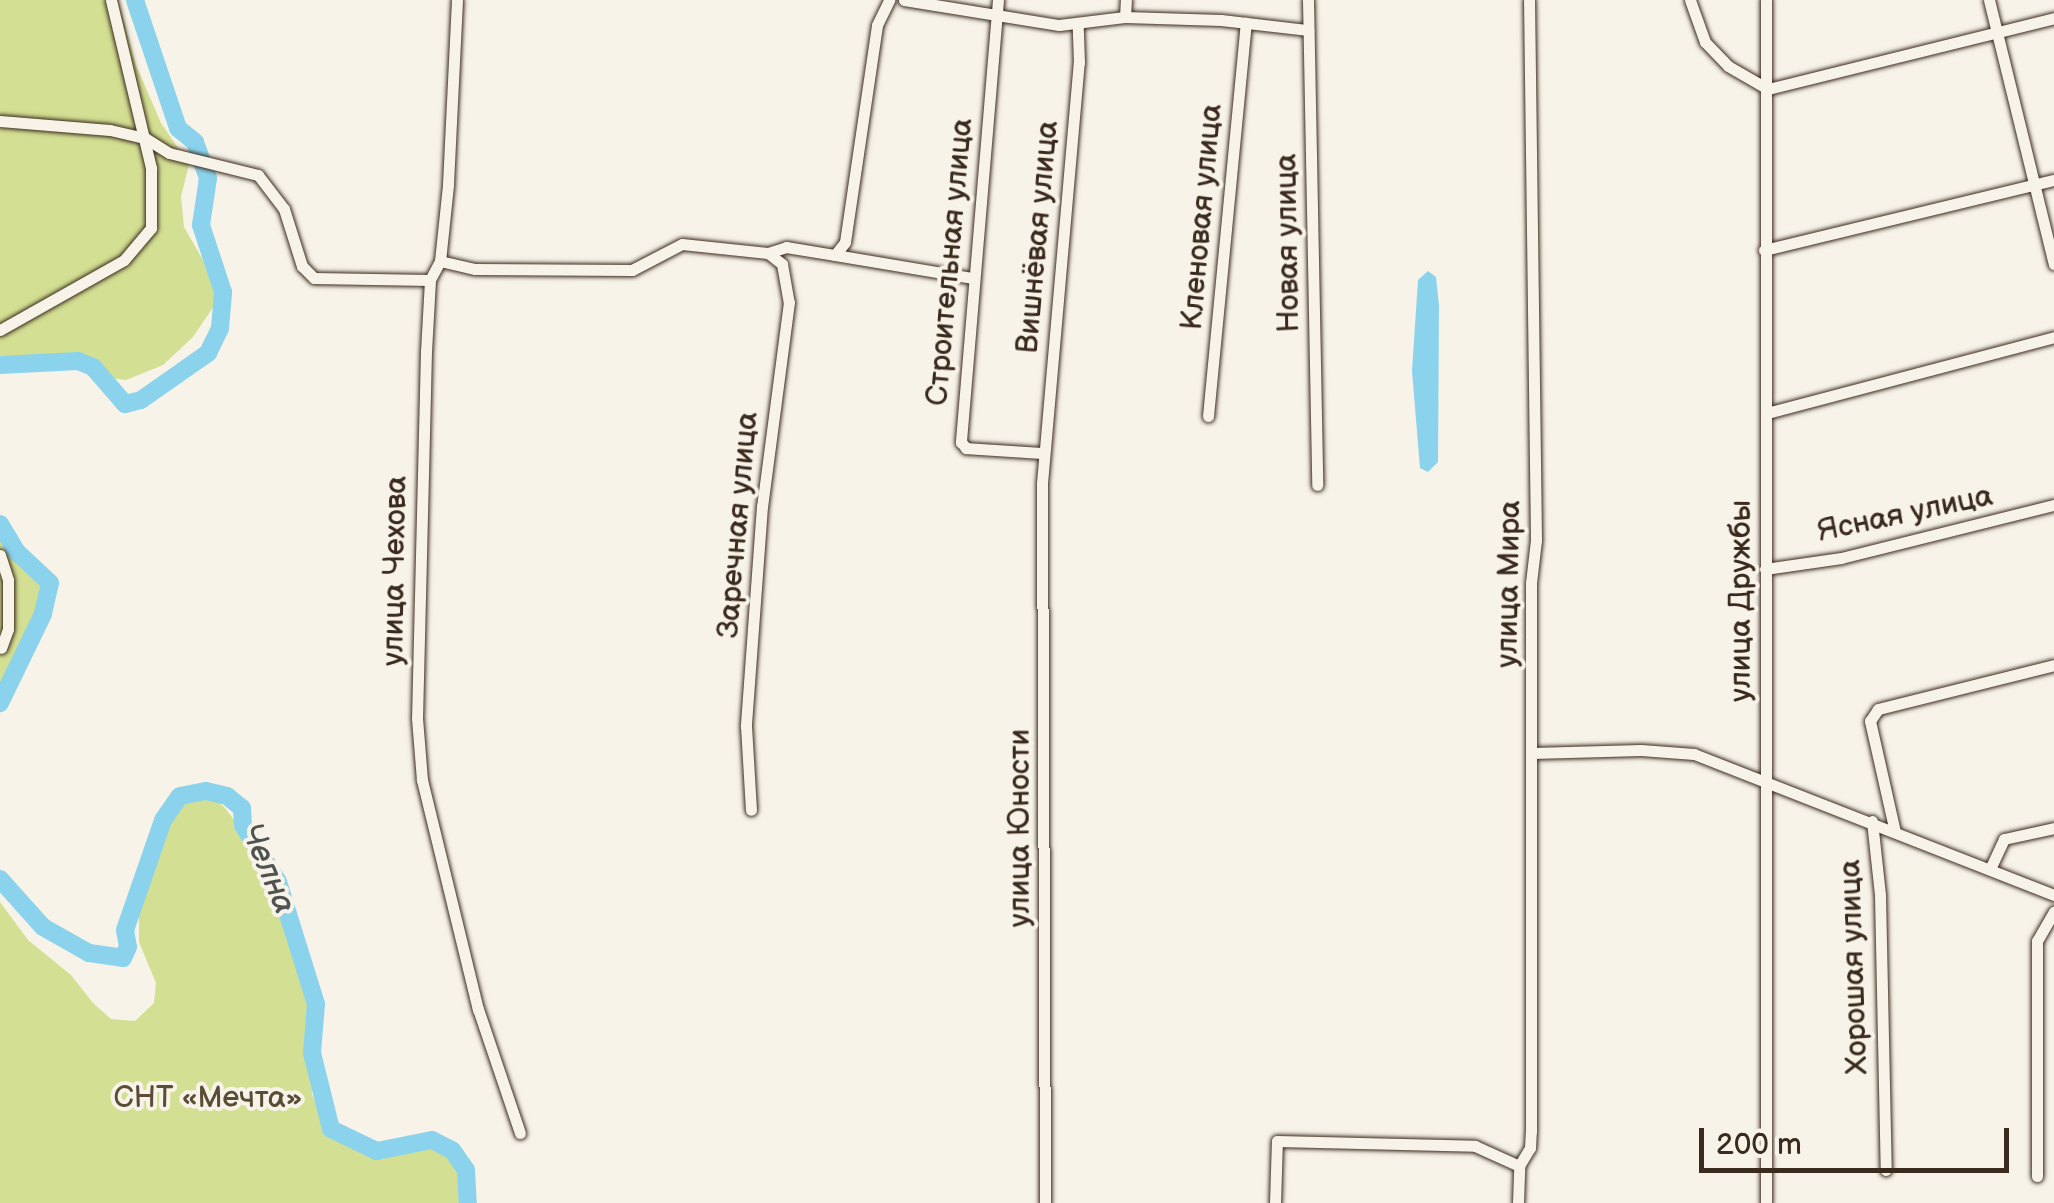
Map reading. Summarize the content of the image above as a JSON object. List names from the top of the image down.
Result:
{
  "streets": {
    "street": [
      "Кленовая улица",
      "Вишнёвая улица",
      "Новая улица",
      "Строительная улица",
      "Ясная улица",
      "Заречная улица",
      "улица Чехова",
      "улица Мира",
      "улица Дружбы",
      "улица Юности",
      "Хорошая улица"
    ]
  },
  "crossings": [
    ["Вишнёвая улица", "Строительная улица"],
    ["Вишнёвая улица", "улица Юности"],
    ["Строительная улица", "улица Юности"],
    ["Ясная улица", "улица Дружбы"]
  ],
  "water": ["Челна"],
  "parks": ["СНТ «Мечта»"],
  "scale_bar": "200 m"
}
